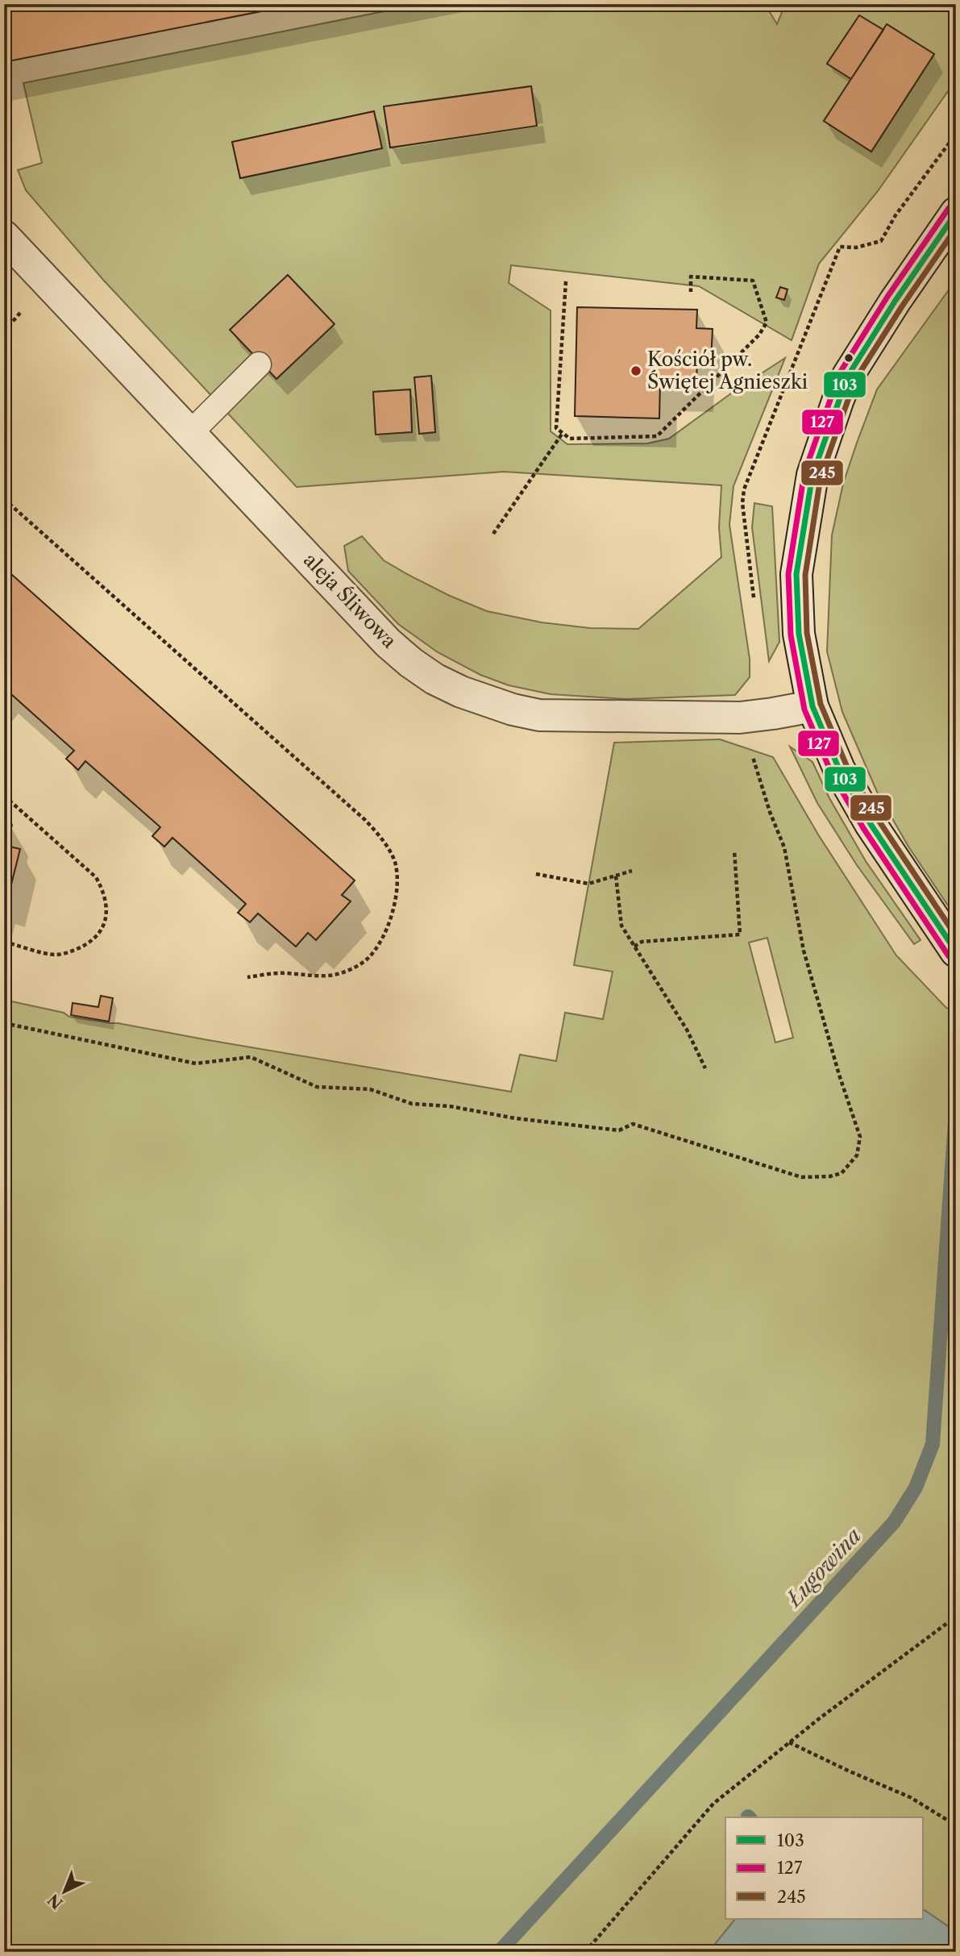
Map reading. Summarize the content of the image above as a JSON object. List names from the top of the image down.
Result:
{
  "streets": {
    "street": ["aleja Śliwowa"]
  },
  "water": ["Ługowina"],
  "places": ["Kościół pw. Świętej Agnieszki"],
  "lines": ["transit line 127", "transit line 103", "transit line 245"],
  "legend": ["103", "127", "245"],
  "north": "bottom left"
}
